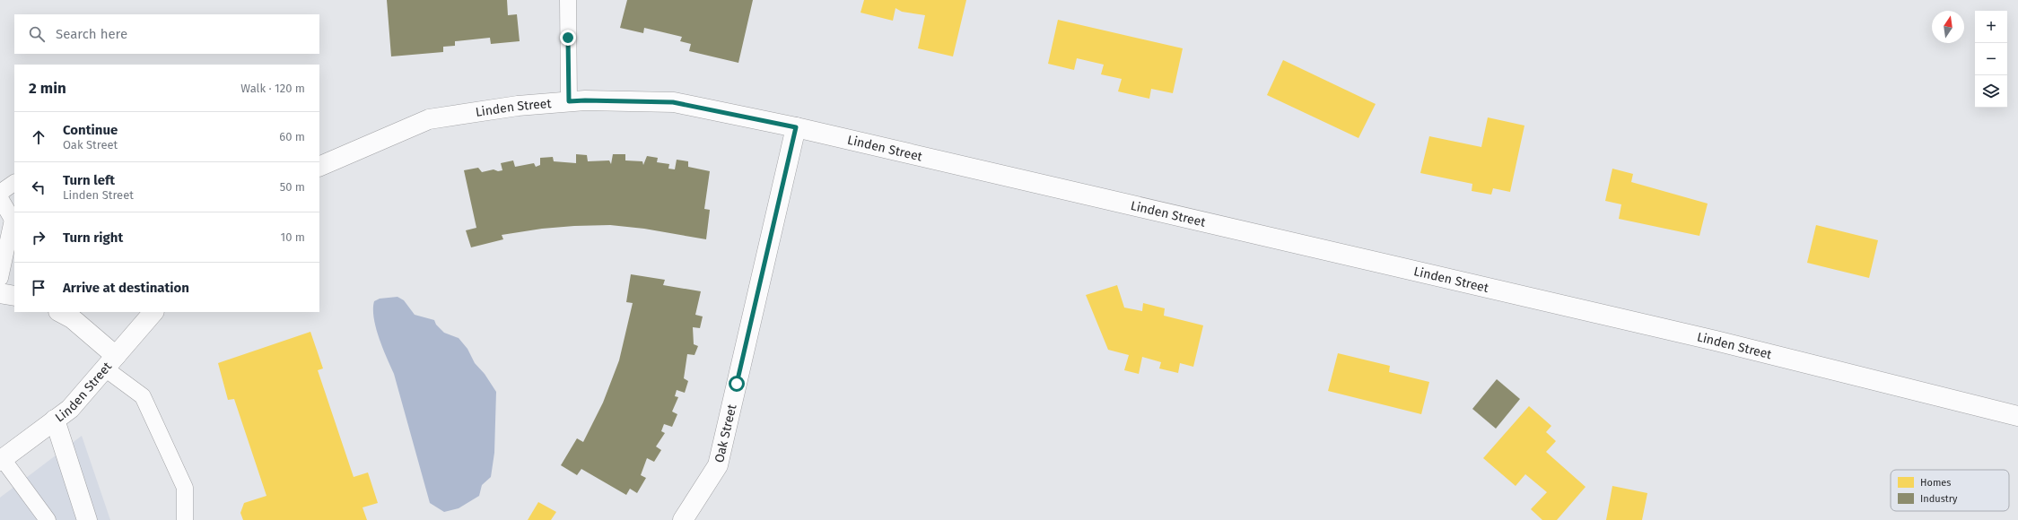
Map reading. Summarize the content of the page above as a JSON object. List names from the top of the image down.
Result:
{
  "streets": {
    "street": ["Linden Street", "Oak Street"]
  },
  "crossings": [
    ["Linden Street", "Oak Street"]
  ],
  "legend": ["Homes", "Industry"],
  "north": "top",
  "page": {
    "map_buttons": ["+", "−"],
    "search": "Search here",
    "heading": ["2 min", "Walk · 120 m"],
    "list": [
      ["Continue", "Oak Street", "60 m"],
      ["Turn left", "Linden Street", "50 m"],
      ["Turn right", "10 m"],
      "Arrive at destination"
    ]
  }
}
